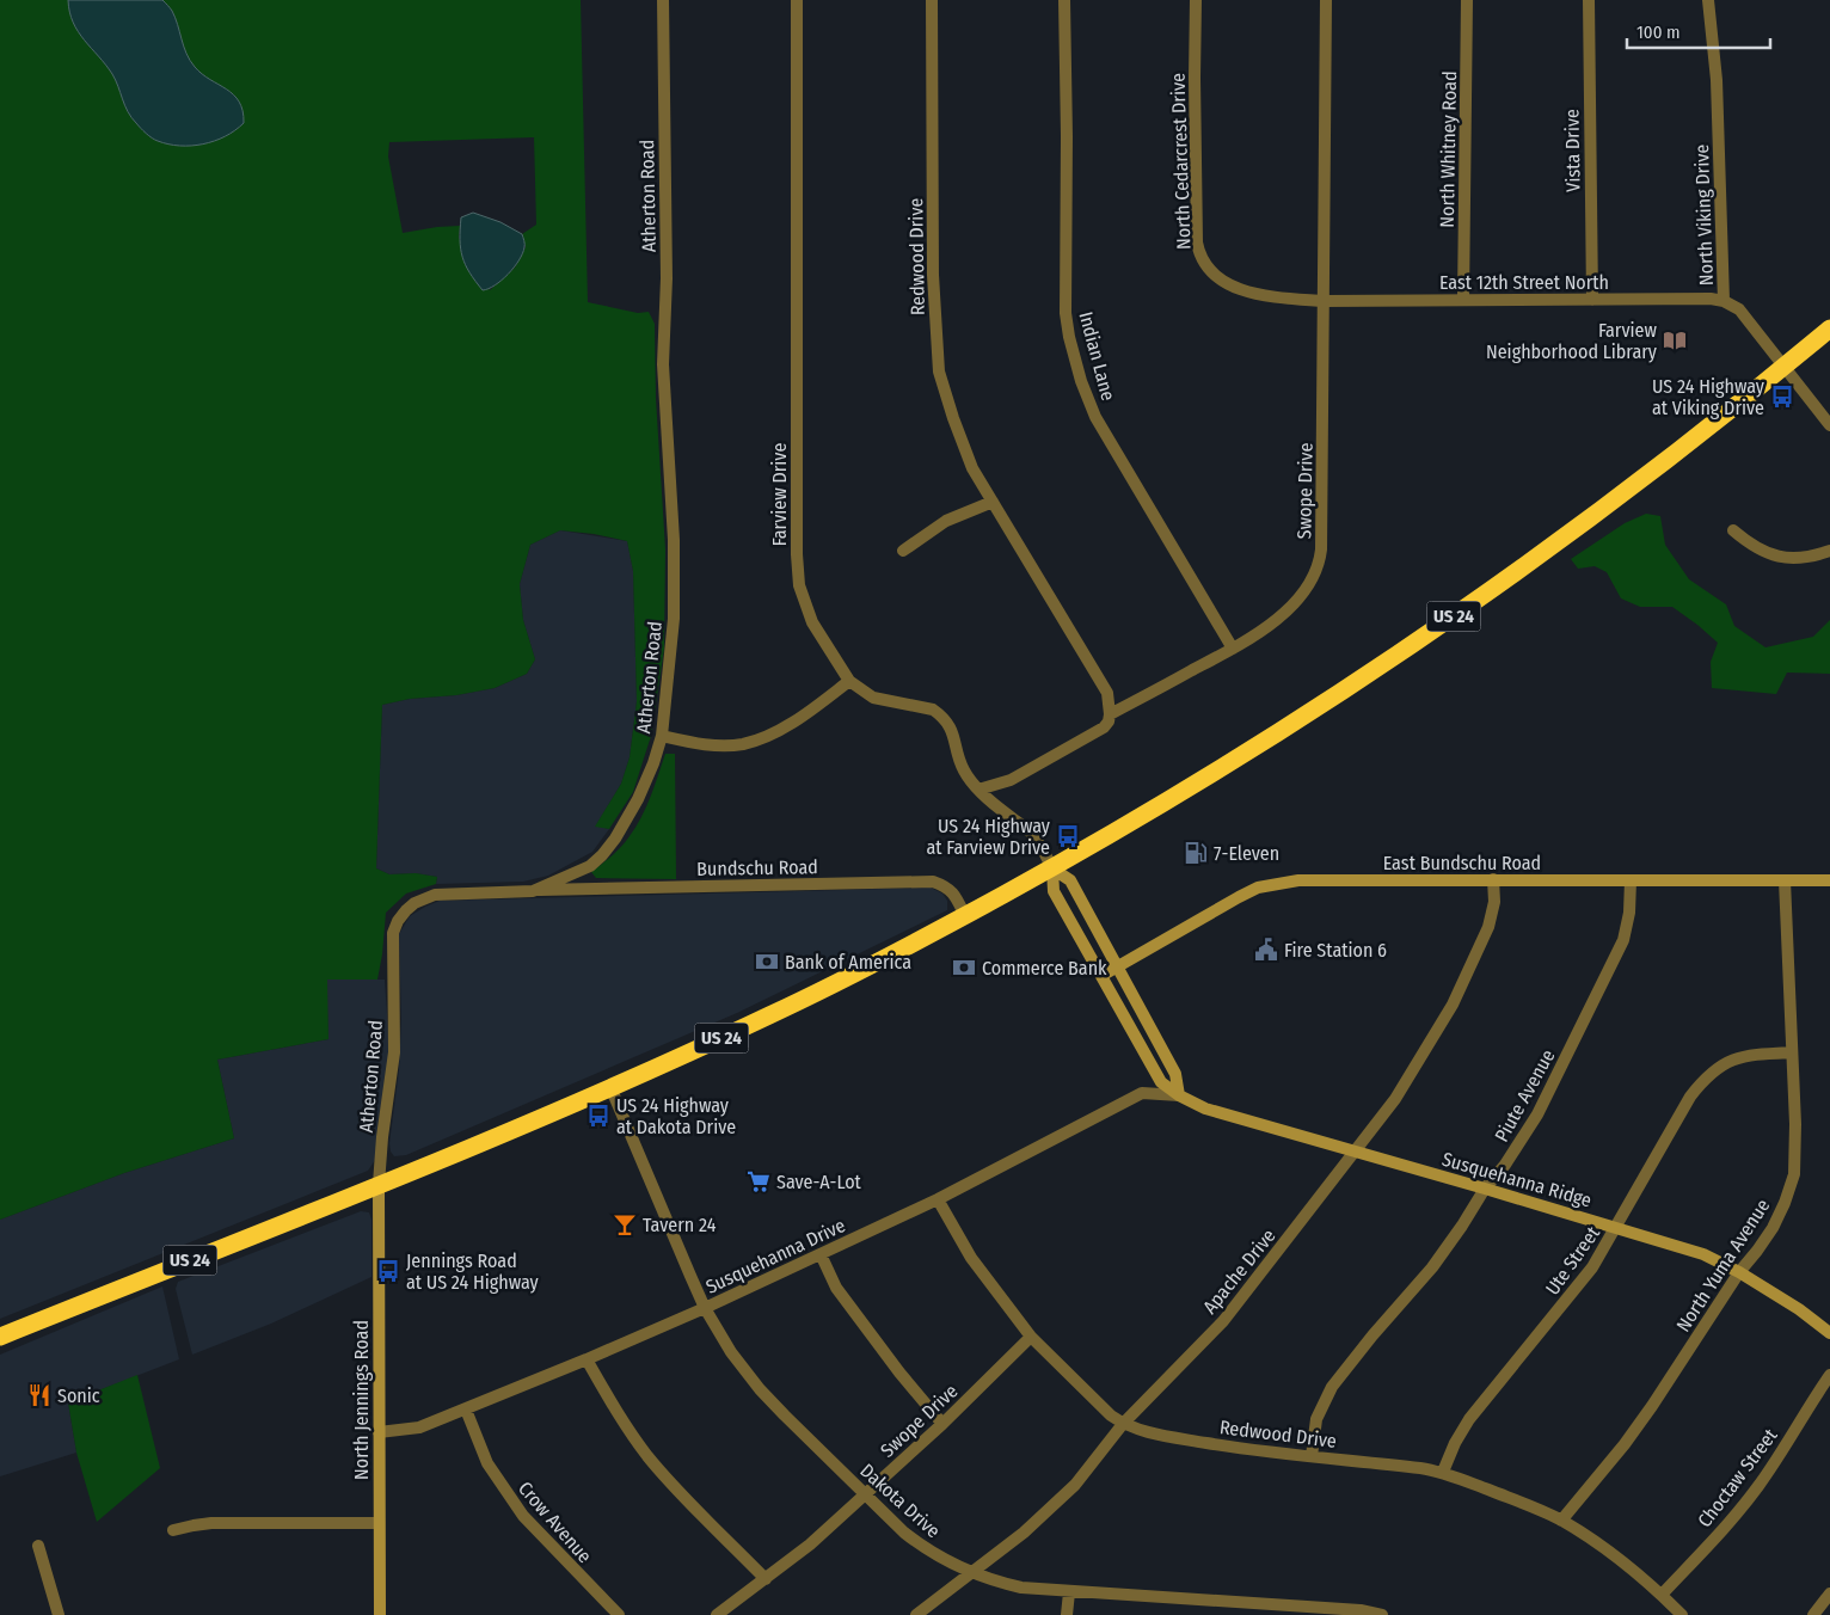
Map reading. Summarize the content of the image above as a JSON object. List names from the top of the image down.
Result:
{
  "streets": {
    "highway": ["US 24"],
    "street": [
      "North Whitney Road",
      "Vista Drive",
      "North Cedarcrest Drive",
      "Atherton Road",
      "North Viking Drive",
      "Redwood Drive",
      "East 12th Street North",
      "Indian Lane",
      "Swope Drive",
      "Farview Drive",
      "East Bundschu Road",
      "Bundschu Road",
      "Piute Avenue",
      "Susquehanna Ridge",
      "Susquehanna Drive",
      "Ute Street",
      "North Yuma Avenue",
      "Apache Drive",
      "North Jennings Road",
      "Choctaw Street",
      "Dakota Drive",
      "Crow Avenue"
    ]
  },
  "crossings": [
    ["North Whitney Road", "East 12th Street North"],
    ["Vista Drive", "East 12th Street North"],
    ["North Cedarcrest Drive", "East 12th Street North"],
    ["North Cedarcrest Drive", "Swope Drive"],
    ["Atherton Road", "US 24"],
    ["Atherton Road", "Bundschu Road"],
    ["Atherton Road", "North Jennings Road"],
    ["North Viking Drive", "East 12th Street North"],
    ["North Viking Drive", "US 24"],
    ["Redwood Drive", "Swope Drive"],
    ["Redwood Drive", "Piute Avenue"],
    ["Redwood Drive", "Susquehanna Drive"],
    ["Redwood Drive", "Ute Street"],
    ["Redwood Drive", "North Yuma Avenue"],
    ["Redwood Drive", "Apache Drive"],
    ["Redwood Drive", "Choctaw Street"],
    ["East 12th Street North", "Swope Drive"],
    ["Indian Lane", "Swope Drive"],
    ["Swope Drive", "Farview Drive"],
    ["Swope Drive", "Dakota Drive"],
    ["Farview Drive", "US 24"],
    ["Farview Drive", "Susquehanna Ridge"],
    ["US 24", "Bundschu Road"],
    ["US 24", "Susquehanna Ridge"],
    ["US 24", "North Jennings Road"],
    ["US 24", "Dakota Drive"],
    ["East Bundschu Road", "Piute Avenue"],
    ["East Bundschu Road", "Susquehanna Ridge"],
    ["East Bundschu Road", "North Yuma Avenue"],
    ["East Bundschu Road", "Apache Drive"],
    ["Piute Avenue", "Susquehanna Ridge"],
    ["Susquehanna Ridge", "Susquehanna Drive"],
    ["Susquehanna Ridge", "Ute Street"],
    ["Susquehanna Ridge", "North Yuma Avenue"],
    ["Susquehanna Ridge", "Apache Drive"],
    ["Susquehanna Drive", "North Jennings Road"],
    ["Susquehanna Drive", "Dakota Drive"],
    ["Susquehanna Drive", "Crow Avenue"],
    ["Ute Street", "North Yuma Avenue"],
    ["Apache Drive", "Dakota Drive"]
  ],
  "places": {
    "library": ["Farview Neighborhood Library"],
    "bus stop": [
      "US 24 Highway at Viking Drive",
      "US 24 Highway at Farview Drive",
      "US 24 Highway at Dakota Drive",
      "Jennings Road at US 24 Highway"
    ],
    "fuel station": ["7-Eleven"],
    "public building": ["Fire Station 6"],
    "bank": ["Bank of America", "Commerce Bank"],
    "supermarket": ["Save-A-Lot"],
    "bar": ["Tavern 24"],
    "restaurant": ["Sonic"]
  },
  "scale_bar": "100 m"
}
